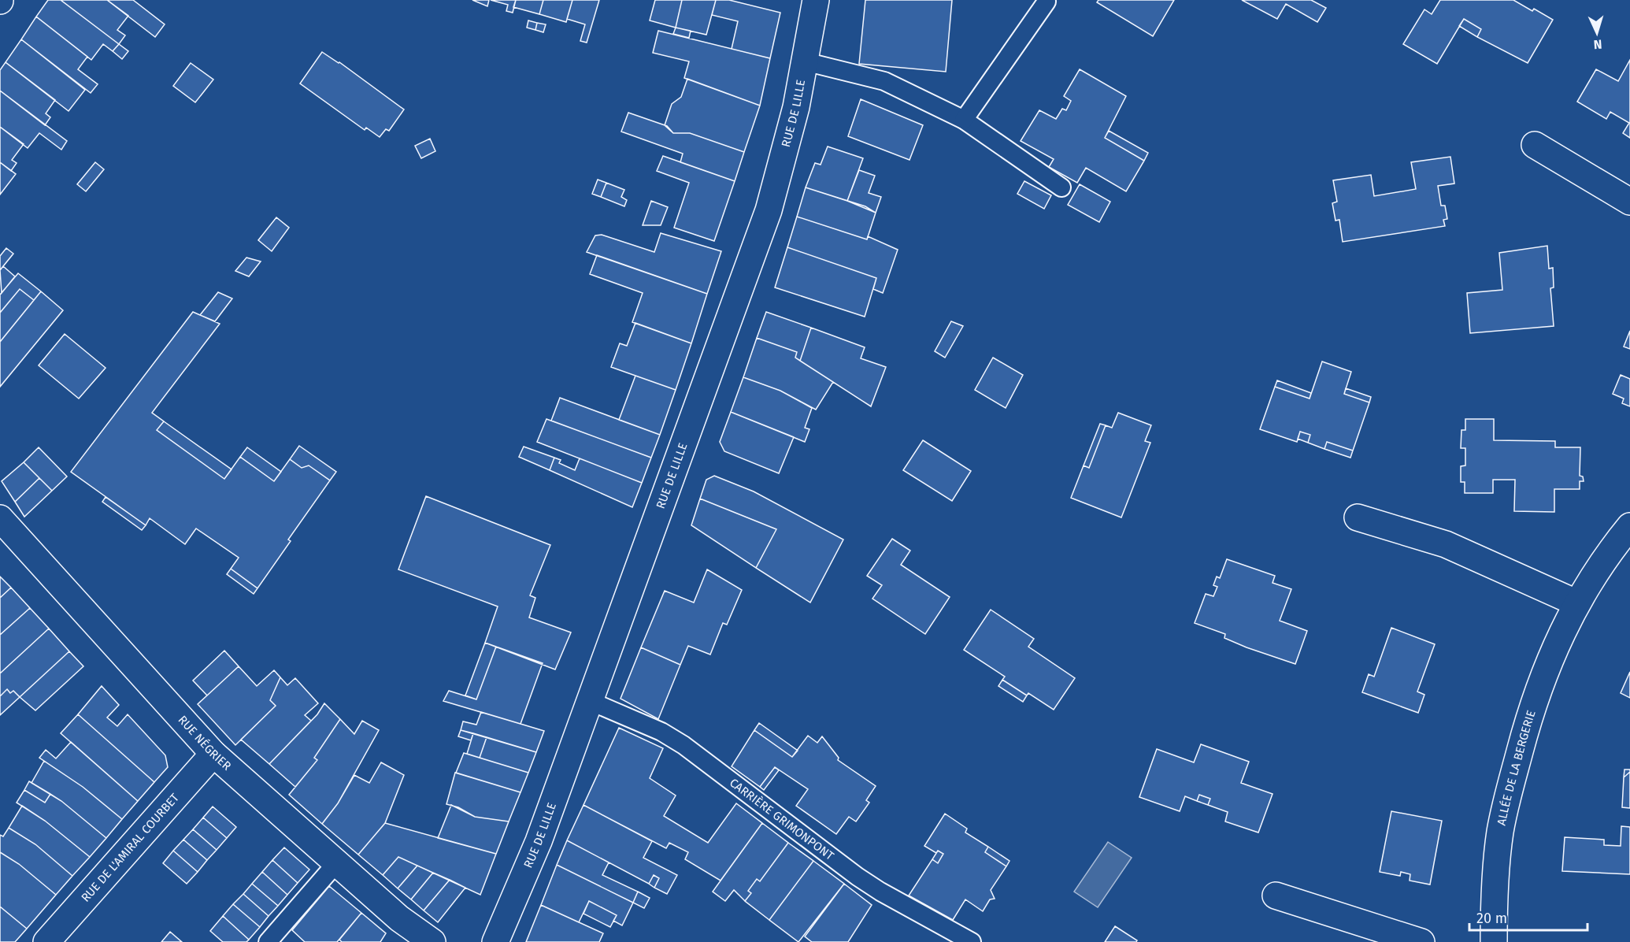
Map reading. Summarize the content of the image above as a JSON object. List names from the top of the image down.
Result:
{
  "streets": {
    "street": [
      "RUE DE LILLE",
      "RUE NÉGRIER",
      "ALLÉE DE LA BERGERIE",
      "RUE DE L'AMIRAL COURBET"
    ],
    "lane": ["CARRIÈRE GRIMONPONT"]
  },
  "crossings": [
    ["RUE DE LILLE", "CARRIÈRE GRIMONPONT"],
    ["RUE NÉGRIER", "RUE DE L'AMIRAL COURBET"]
  ],
  "scale_bar": "20 m",
  "north": "bottom"
}
